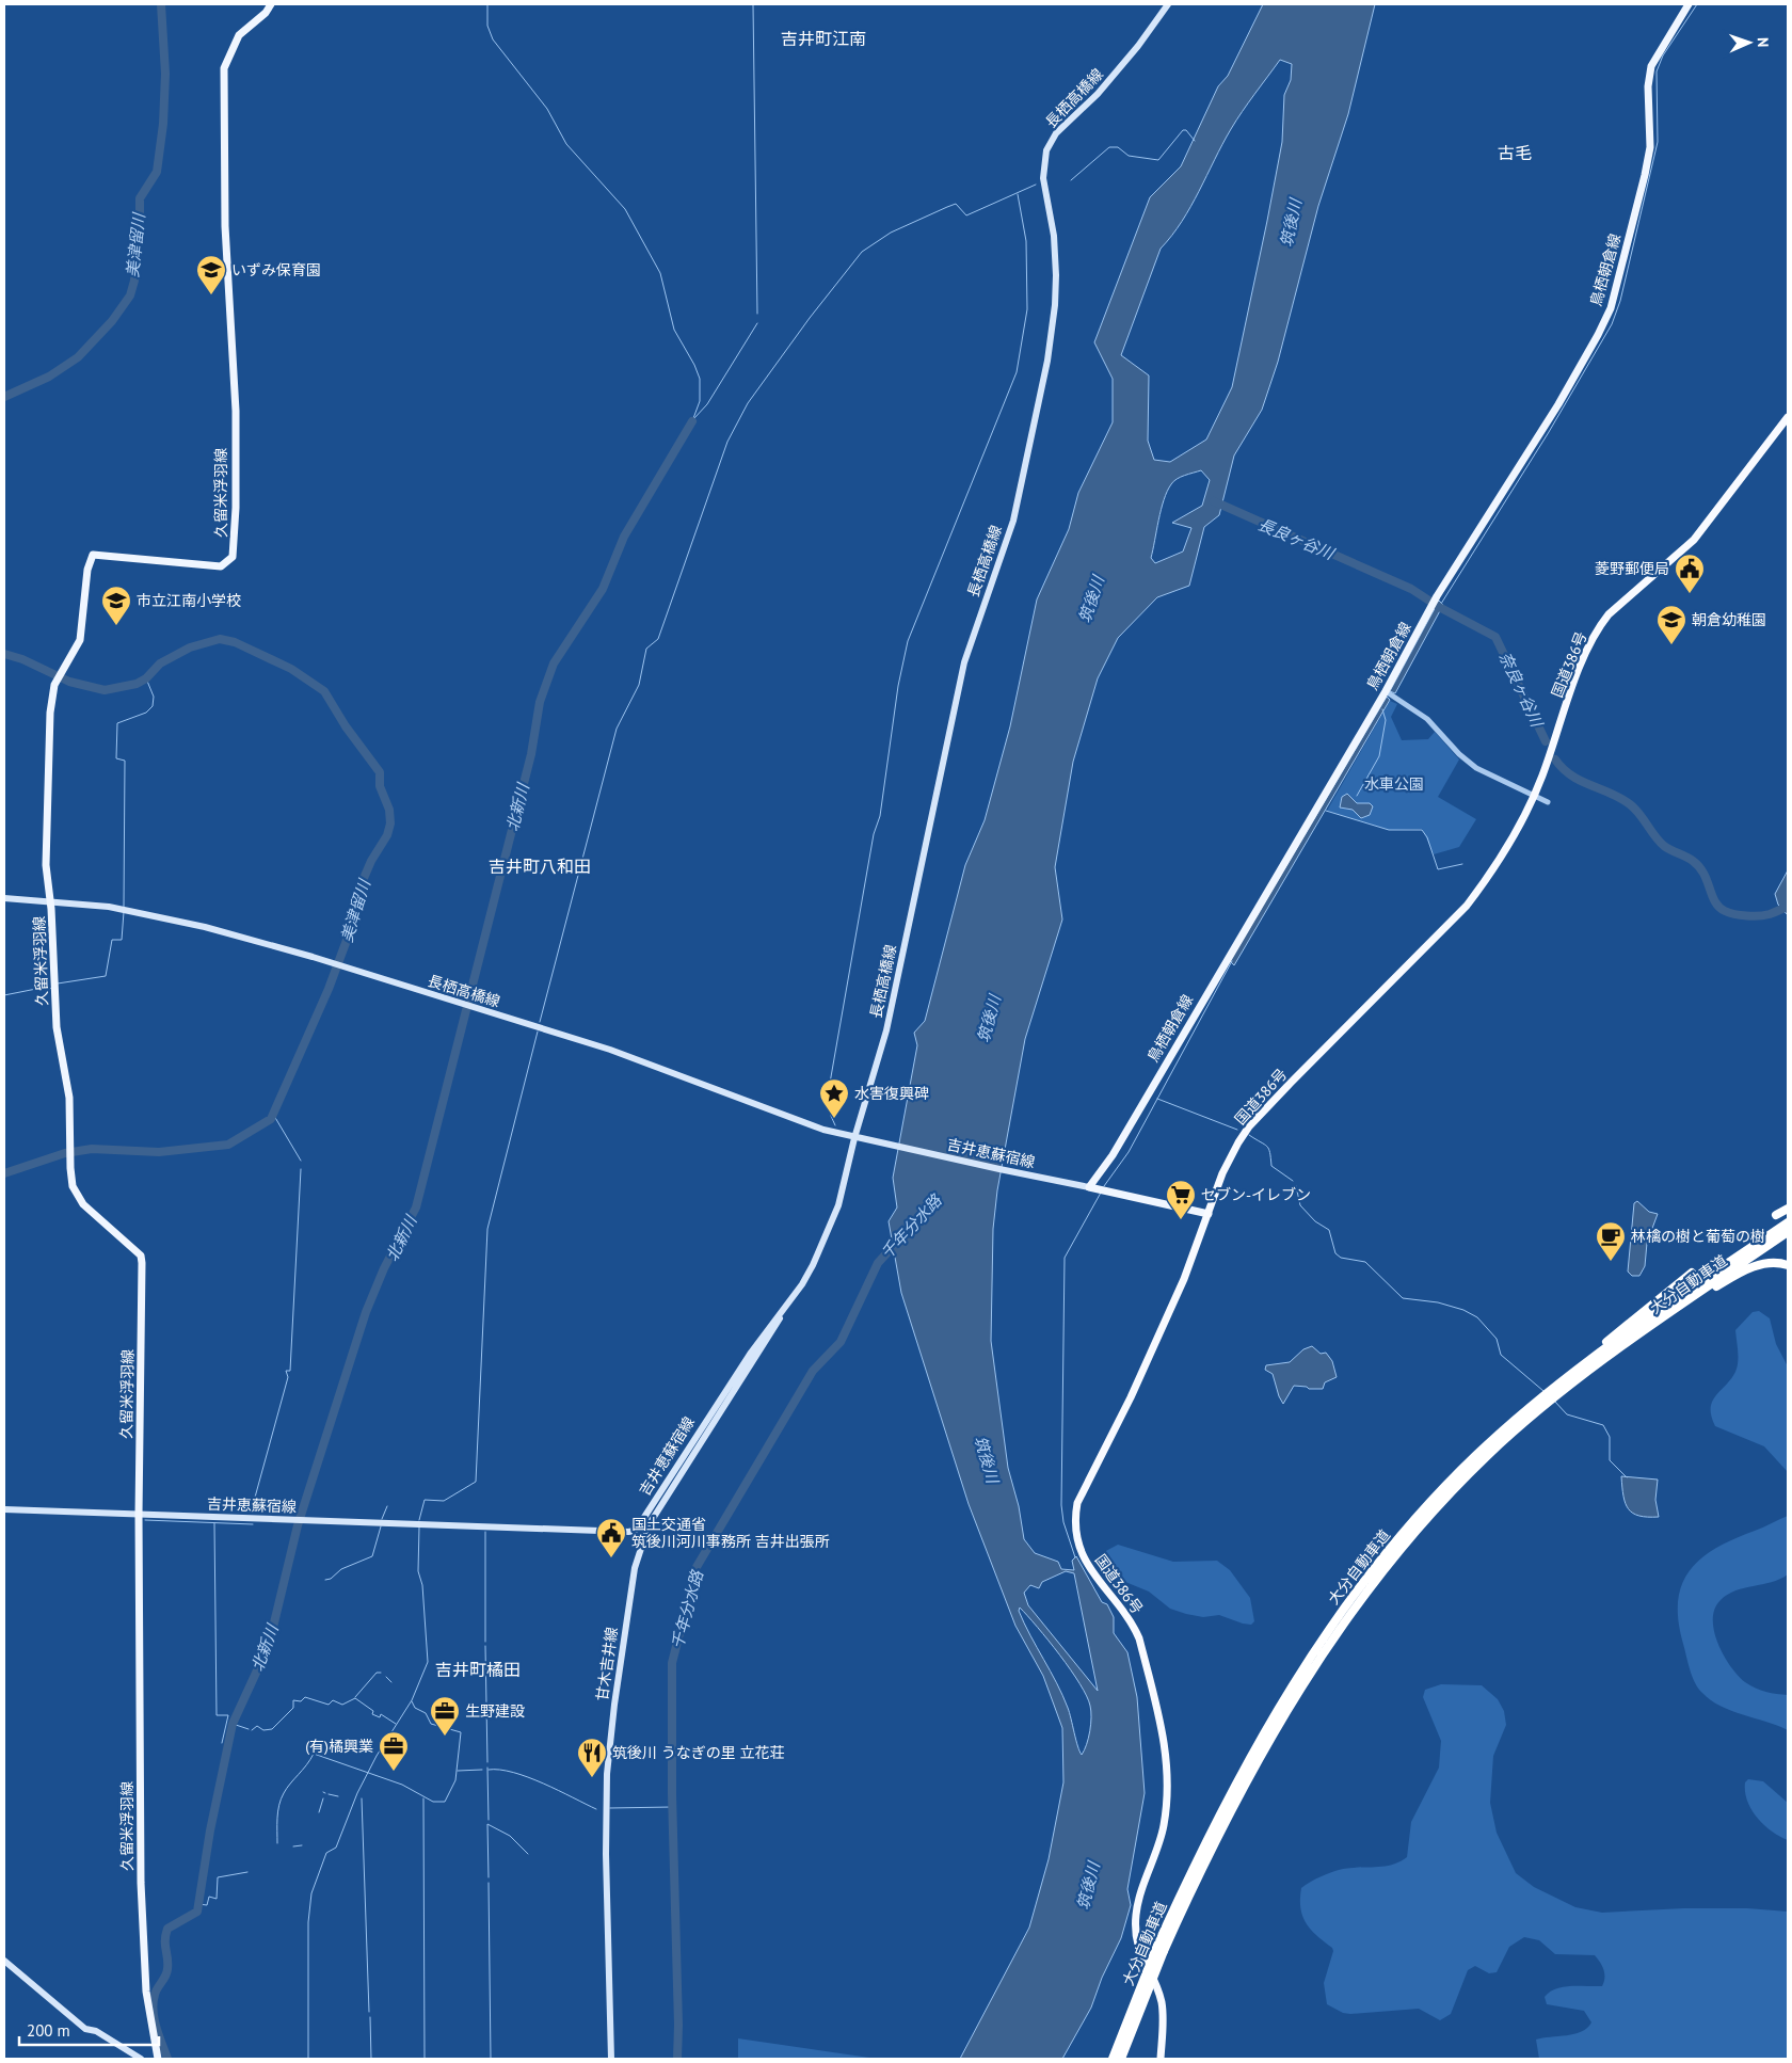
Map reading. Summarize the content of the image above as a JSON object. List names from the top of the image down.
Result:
{
  "streets": {
    "highway": ["国道386号", "大分自動車道"],
    "main road": [
      "長栖高橋線",
      "鳥栖朝倉線",
      "久留米浮羽線",
      "吉井恵蘇宿線",
      "甘木吉井線"
    ]
  },
  "crossings": [
    ["長栖高橋線", "久留米浮羽線"],
    ["長栖高橋線", "吉井恵蘇宿線"],
    ["鳥栖朝倉線", "吉井恵蘇宿線"],
    ["久留米浮羽線", "吉井恵蘇宿線"],
    ["吉井恵蘇宿線", "甘木吉井線"]
  ],
  "districts": [
    "吉井町江南",
    "古毛",
    "吉井町八和田",
    "吉井町橘田"
  ],
  "water": [
    "筑後川",
    "美津留川",
    "長良ヶ谷川",
    "奈良ヶ谷川",
    "北新川",
    "千年分水路"
  ],
  "parks": ["水車公園"],
  "places": {
    "school or university": ["いずみ保育園", "市立江南小学校", "朝倉幼稚園"],
    "public building": ["菱野郵便局", "国土交通省 筑後川河川事務所 吉井出張所"],
    "place": ["水害復興碑"],
    "supermarket": ["セブン-イレブン"],
    "cafe": ["林檎の樹と葡萄の樹"],
    "office": ["生野建設", "(有)橘興業"],
    "restaurant": ["筑後川 うなぎの里 立花荘"]
  },
  "scale_bar": "200 m",
  "north": "right"
}
